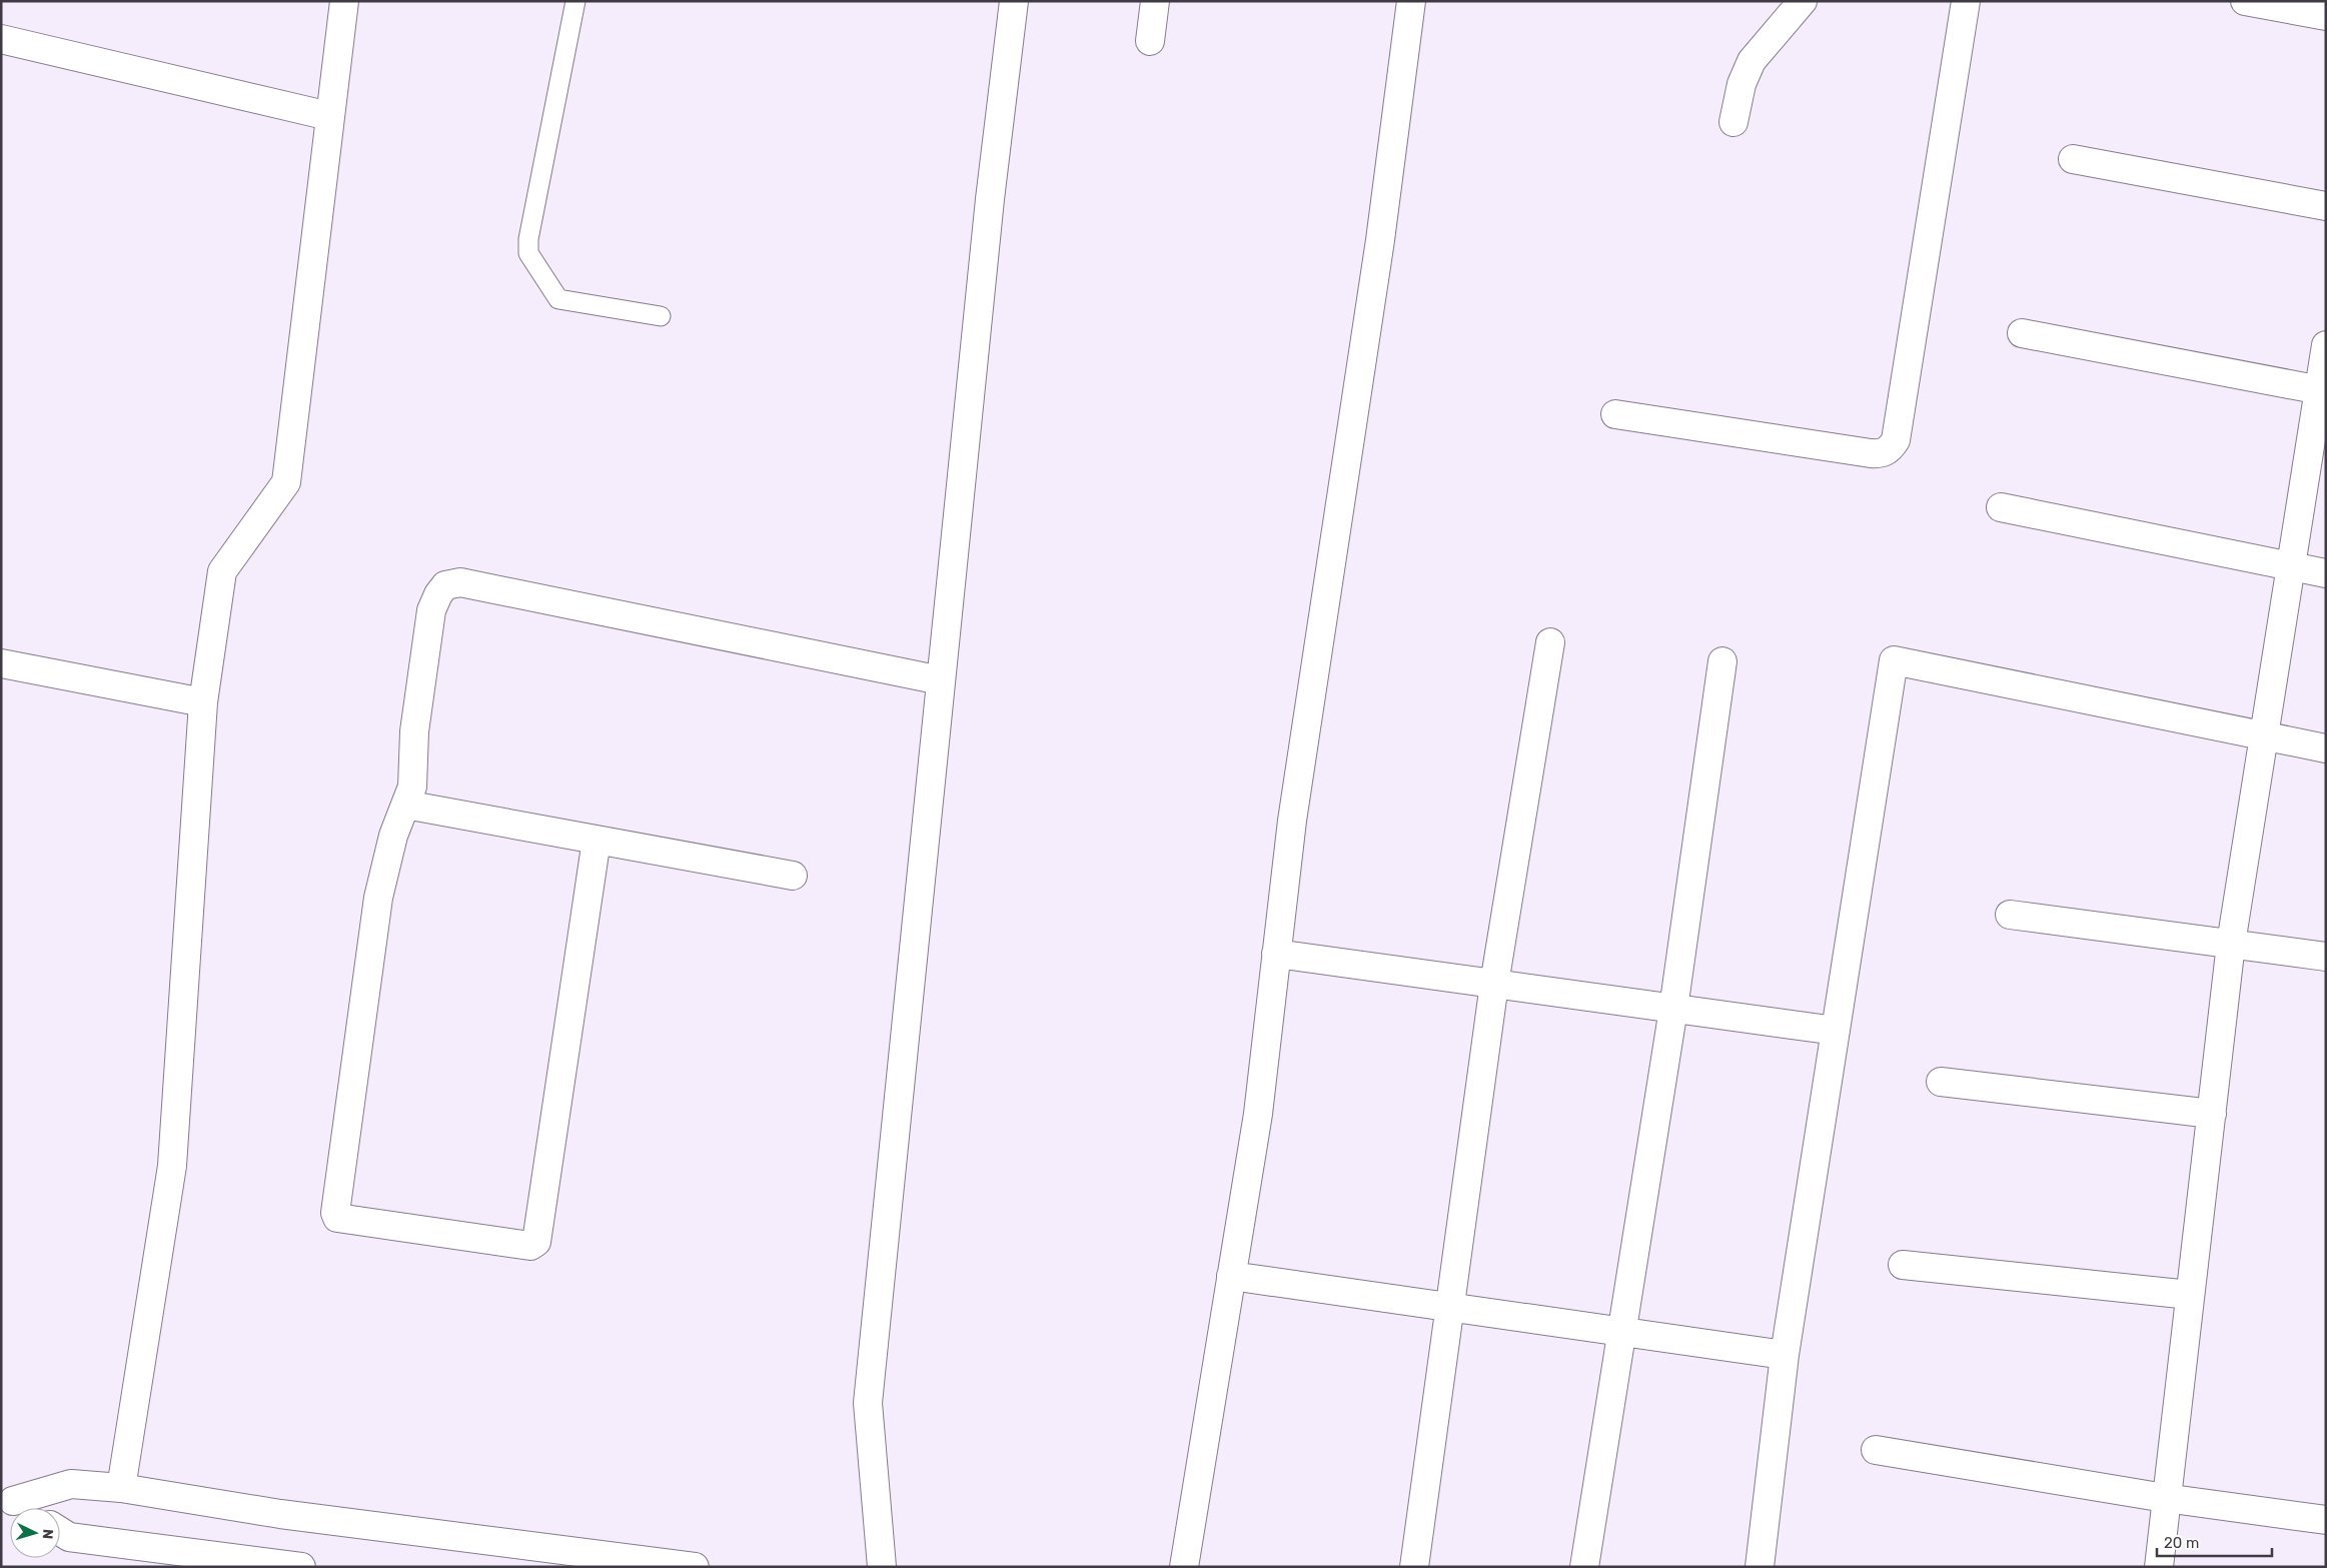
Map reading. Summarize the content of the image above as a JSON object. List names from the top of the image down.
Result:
{
  "scale_bar": "20 m",
  "north": "right"
}
